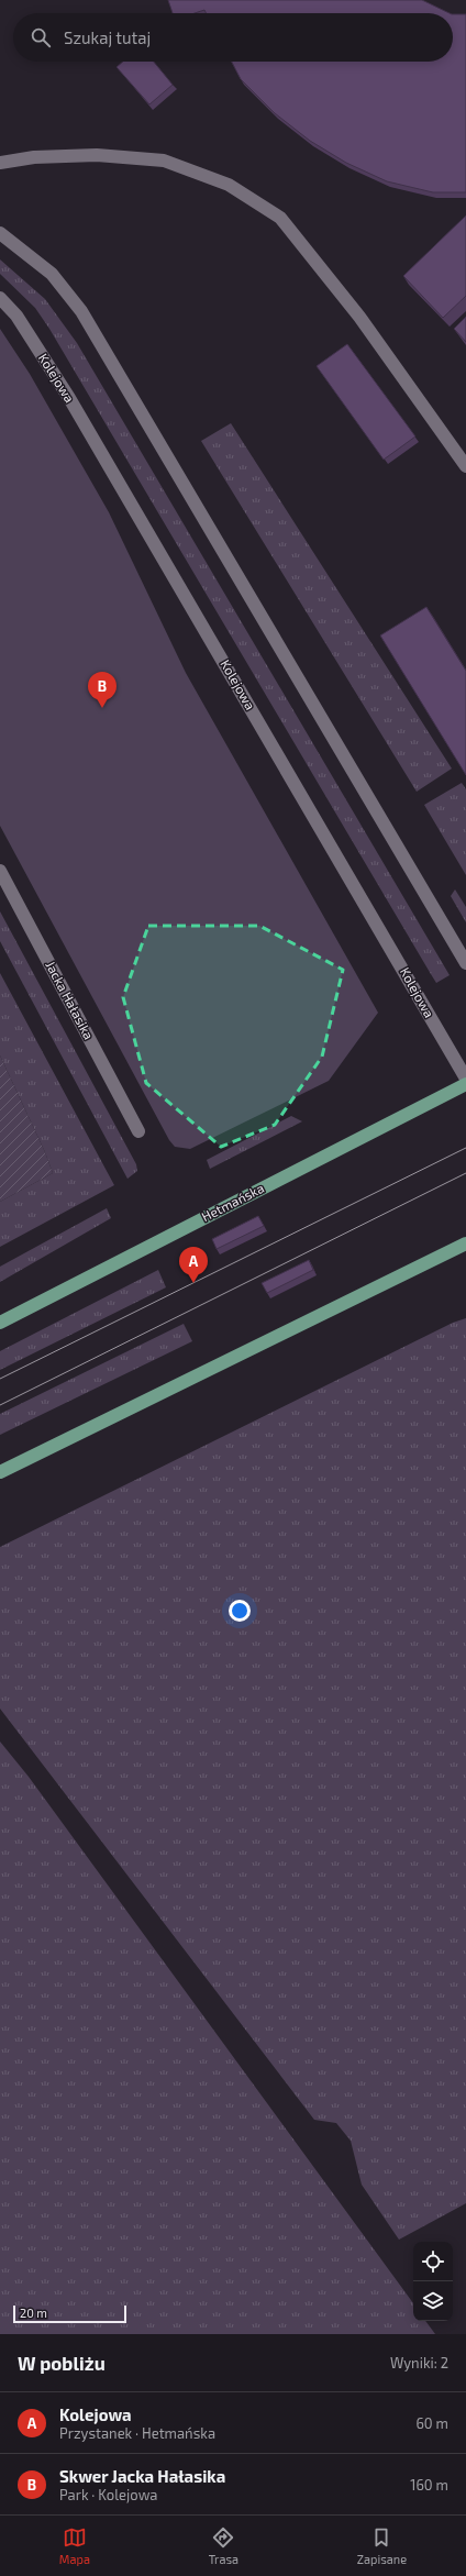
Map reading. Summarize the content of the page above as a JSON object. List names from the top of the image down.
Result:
{
  "streets": {
    "main road": ["Hetmańska"],
    "street": ["Kolejowa", "Jacka Hałasika"]
  },
  "scale_bar": "20 m",
  "page": {
    "search": "Szukaj tutaj",
    "pins": ["B", "A"],
    "scale": "20 m",
    "heading": ["W pobliżu", "Wyniki: 2"],
    "list": [
      {
        "mark": "A",
        "name": "Kolejowa",
        "note": "Przystanek · Hetmańska",
        "value": "60 m"
      },
      {
        "mark": "B",
        "name": "Skwer Jacka Hałasika",
        "note": "Park · Kolejowa",
        "value": "160 m"
      }
    ],
    "nav": ["Mapa", "Trasa", "Zapisane"]
  }
}
